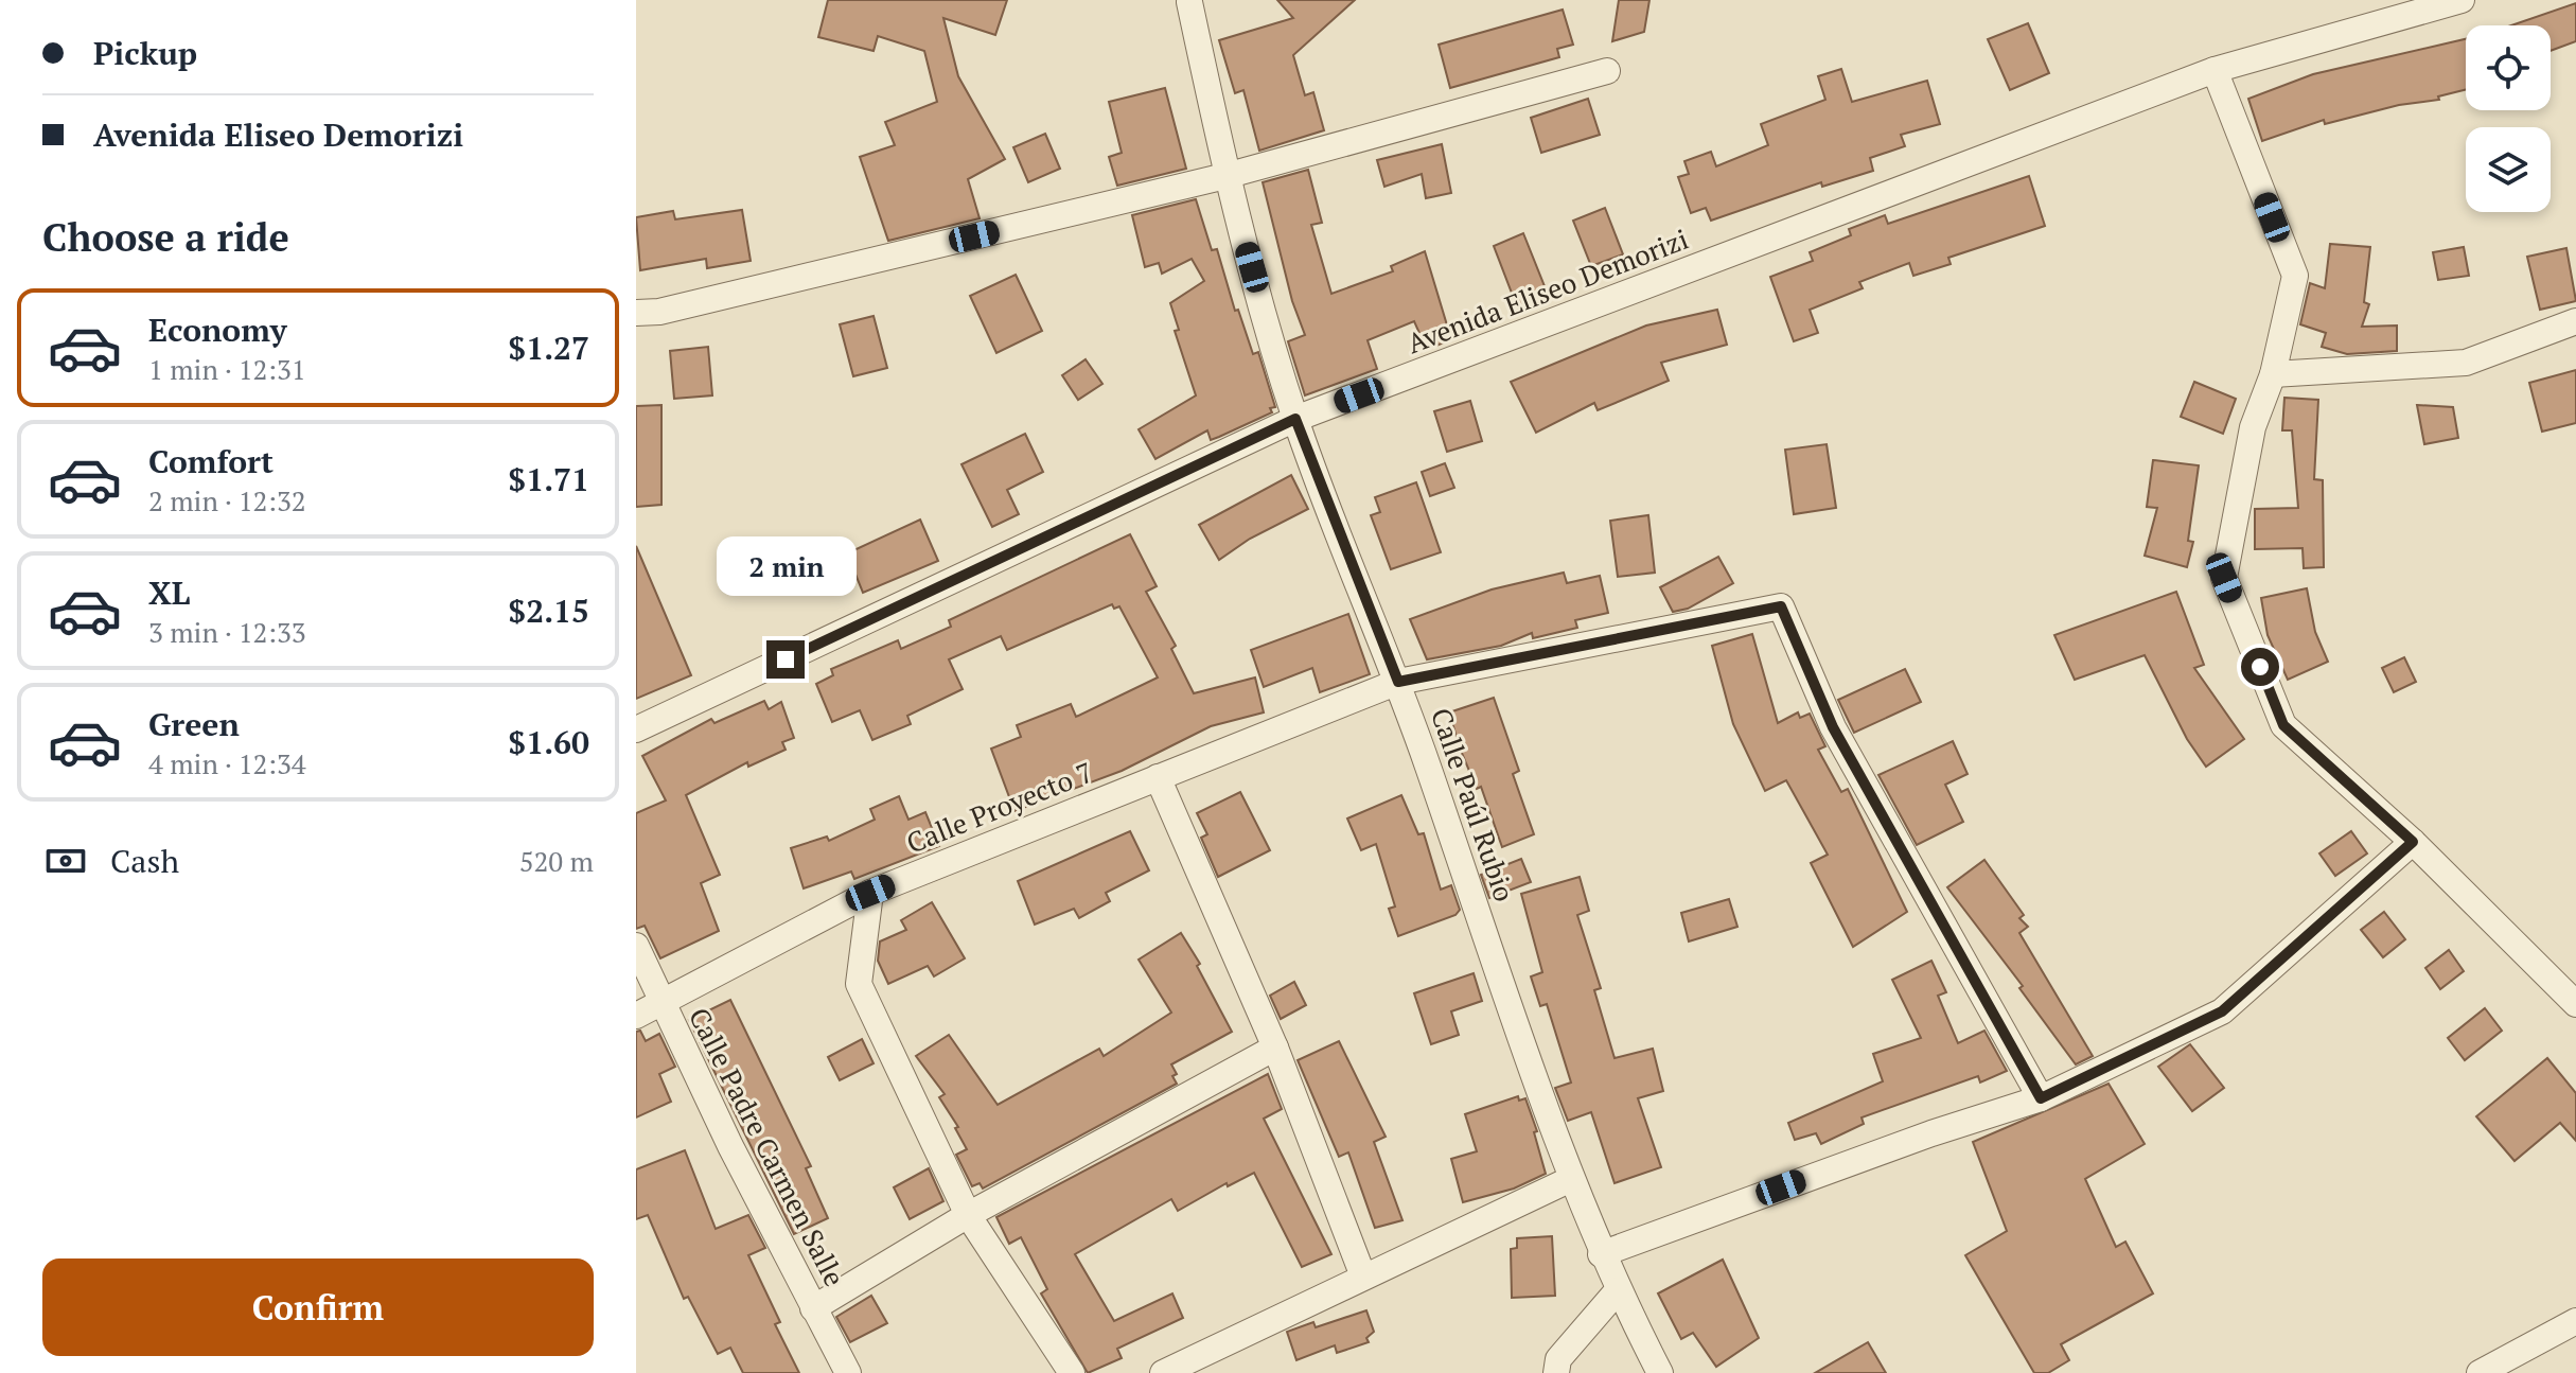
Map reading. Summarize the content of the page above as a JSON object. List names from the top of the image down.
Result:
{
  "streets": {
    "street": [
      "Avenida Eliseo Demorizi",
      "Calle Paúl Rubio",
      "Calle Proyecto 7",
      "Calle Padre Carmen Salle"
    ]
  },
  "crossings": [
    ["Avenida Eliseo Demorizi", "Calle Paúl Rubio"],
    ["Calle Paúl Rubio", "Calle Proyecto 7"],
    ["Calle Proyecto 7", "Calle Padre Carmen Salle"]
  ],
  "page": {
    "banner": ["Pickup", "Avenida Eliseo Demorizi"],
    "heading": "Choose a ride",
    "list": [
      {
        "name": "Economy",
        "note": "1 min · 12:31",
        "value": "$1.27"
      },
      {
        "name": "Comfort",
        "note": "2 min · 12:32",
        "value": "$1.71"
      },
      {
        "name": "XL",
        "note": "3 min · 12:33",
        "value": "$2.15"
      },
      {
        "name": "Green",
        "note": "4 min · 12:34",
        "value": "$1.60"
      }
    ],
    "bubble": "2 min",
    "pay": ["Cash", "520 m"],
    "buttons": "Confirm"
  }
}
